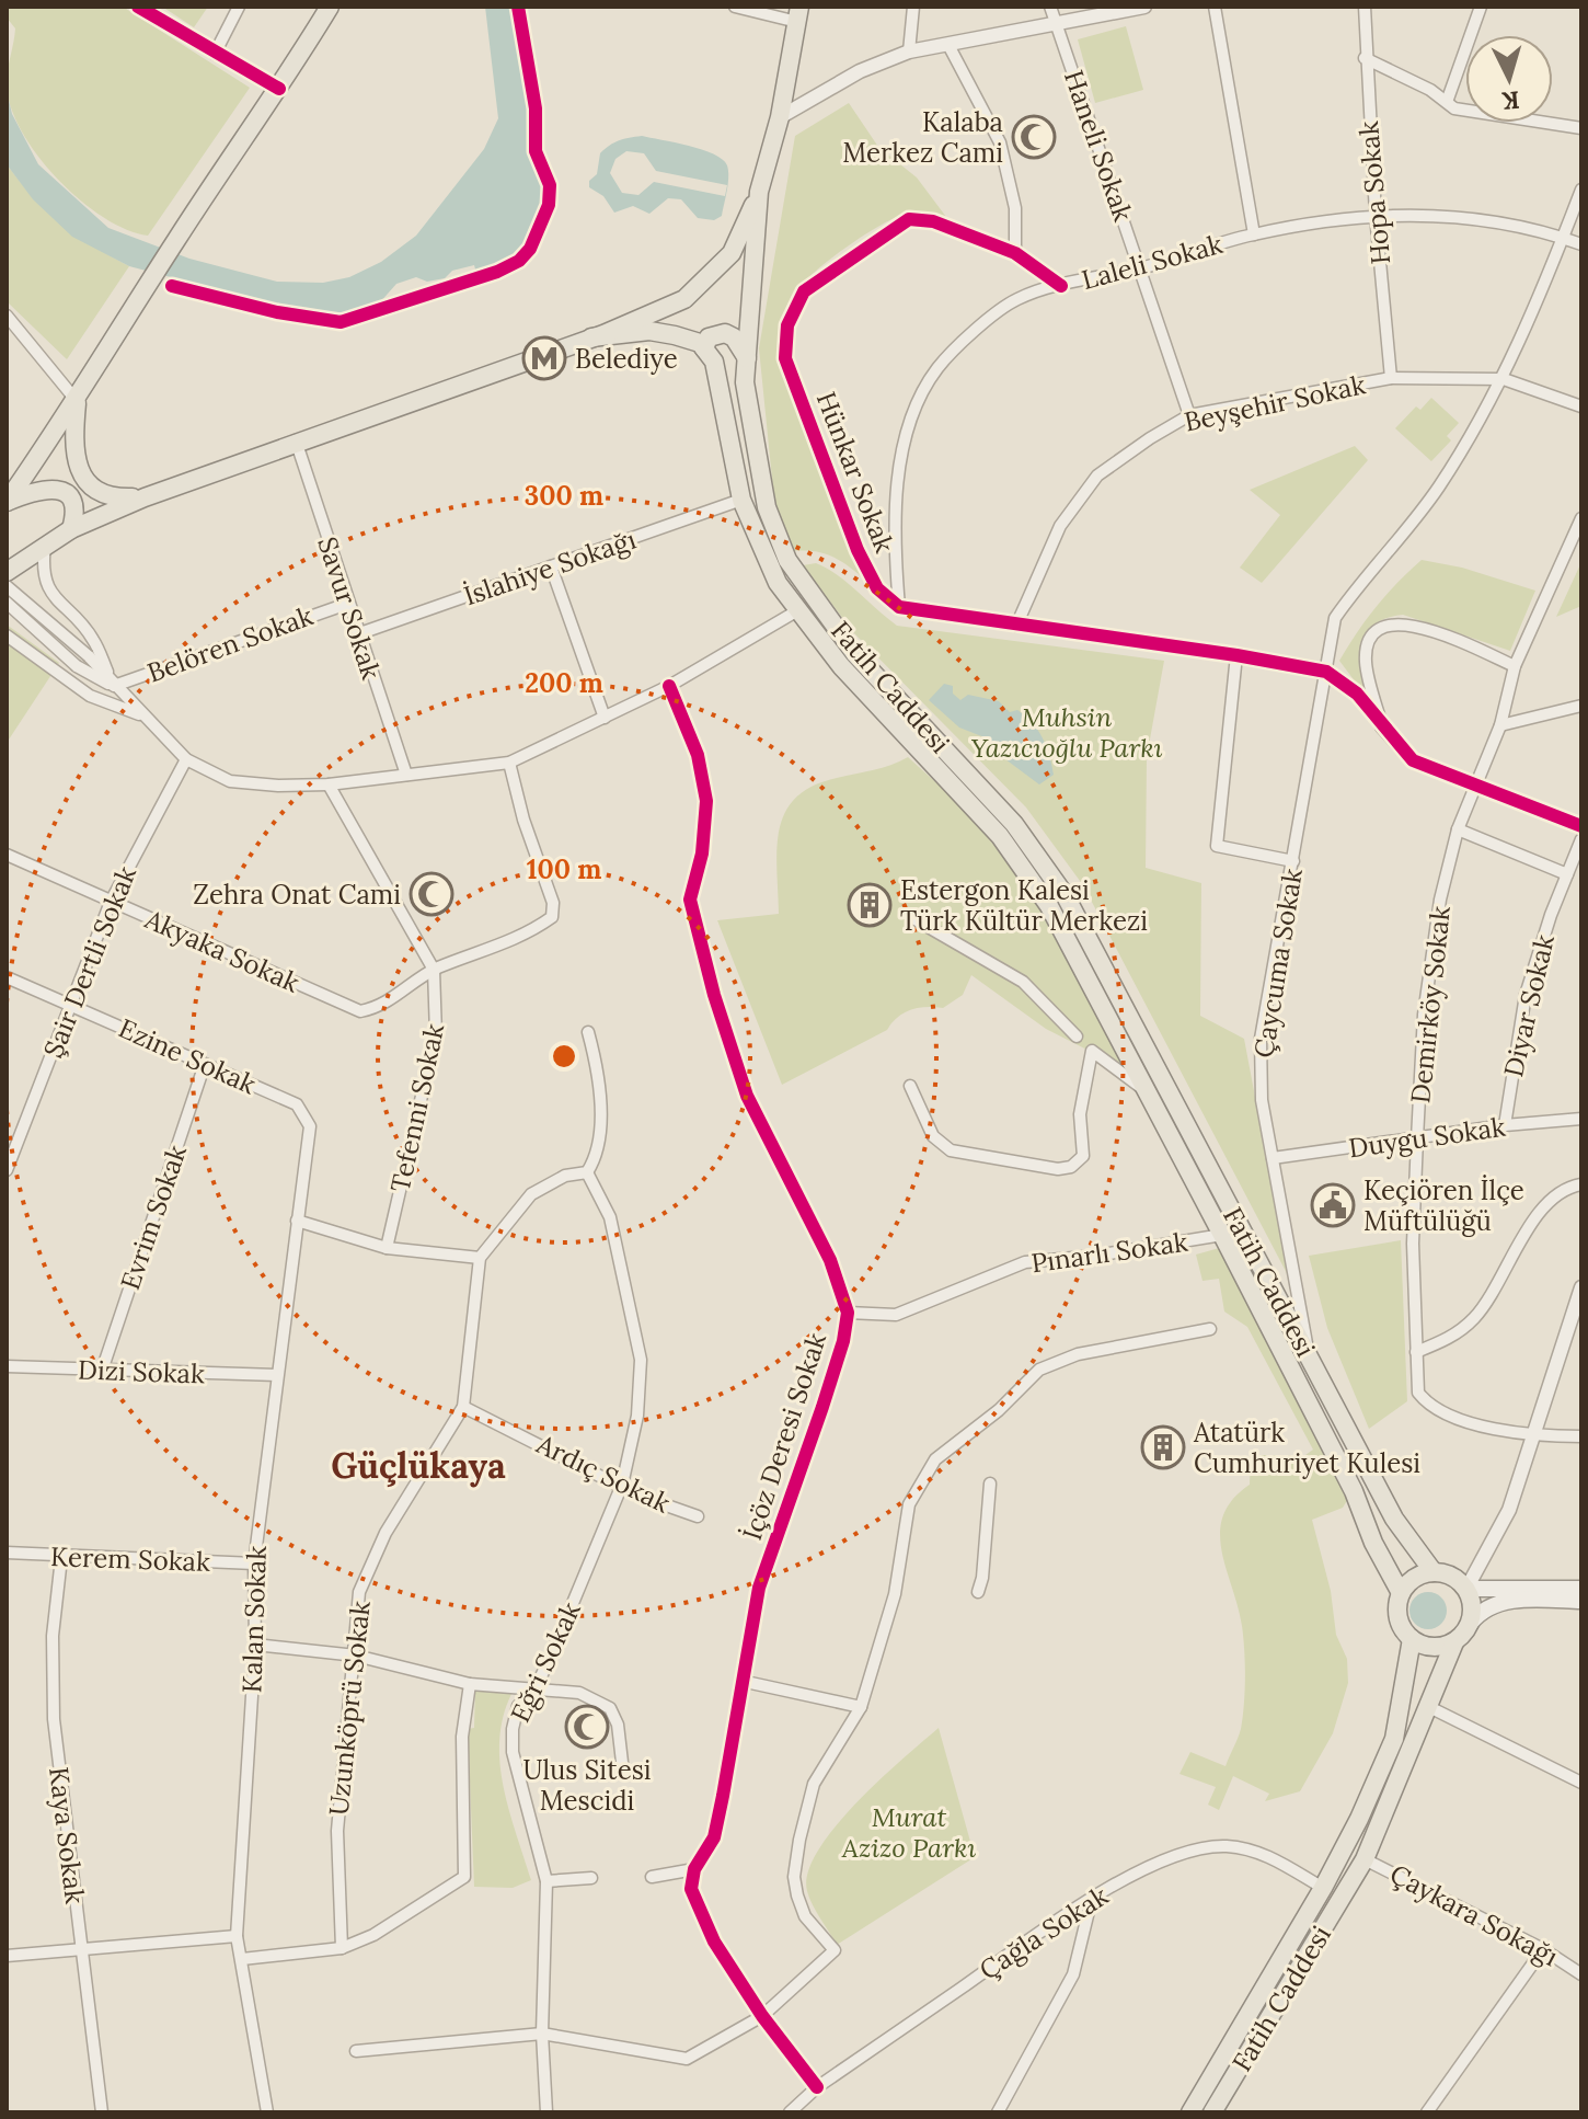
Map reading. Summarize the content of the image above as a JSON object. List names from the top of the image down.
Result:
{
  "streets": {
    "main road": ["Fatih Caddesi"],
    "street": [
      "Haneli Sokak",
      "Hopa Sokak",
      "Laleli Sokak",
      "Beyşehir Sokak",
      "Hünkar Sokak",
      "İslahiye Sokağı",
      "Savur Sokak",
      "Belören Sokak",
      "Akyaka Sokak",
      "Şair Dertli Sokak",
      "Çaycuma Sokak",
      "Demirköy Sokak",
      "Diyar Sokak",
      "Ezine Sokak",
      "Tefenni Sokak",
      "Duygu Sokak",
      "Evrim Sokak",
      "Pınarlı Sokak",
      "Dizi Sokak",
      "İçöz Deresi Sokak",
      "Ardıç Sokak",
      "Kerem Sokak",
      "Kalan Sokak",
      "Eğri Sokak",
      "Uzunköprü Sokak",
      "Kaya Sokak",
      "Çaykara Sokağı",
      "Çağla Sokak"
    ]
  },
  "crossings": [
    ["Haneli Sokak", "Laleli Sokak"],
    ["Haneli Sokak", "Beyşehir Sokak"],
    ["Hopa Sokak", "Laleli Sokak"],
    ["Hopa Sokak", "Beyşehir Sokak"],
    ["Laleli Sokak", "Hünkar Sokak"],
    ["Laleli Sokak", "Çaycuma Sokak"],
    ["Beyşehir Sokak", "Çaycuma Sokak"],
    ["İslahiye Sokağı", "Savur Sokak"],
    ["İslahiye Sokağı", "Fatih Caddesi"],
    ["Savur Sokak", "Belören Sokak"],
    ["Fatih Caddesi", "Çaycuma Sokak"],
    ["Fatih Caddesi", "Pınarlı Sokak"],
    ["Fatih Caddesi", "Çaykara Sokağı"],
    ["Fatih Caddesi", "Çağla Sokak"],
    ["Akyaka Sokak", "Şair Dertli Sokak"],
    ["Akyaka Sokak", "Tefenni Sokak"],
    ["Şair Dertli Sokak", "Ezine Sokak"],
    ["Çaycuma Sokak", "Duygu Sokak"],
    ["Demirköy Sokak", "Duygu Sokak"],
    ["Diyar Sokak", "Duygu Sokak"],
    ["Ezine Sokak", "Evrim Sokak"],
    ["Ezine Sokak", "Kalan Sokak"],
    ["Evrim Sokak", "Dizi Sokak"],
    ["Pınarlı Sokak", "İçöz Deresi Sokak"],
    ["Dizi Sokak", "Kalan Sokak"],
    ["Ardıç Sokak", "Eğri Sokak"],
    ["Ardıç Sokak", "Uzunköprü Sokak"],
    ["Kerem Sokak", "Kalan Sokak"],
    ["Kerem Sokak", "Kaya Sokak"]
  ],
  "districts": ["Güçlükaya"],
  "parks": ["Muhsin Yazıcıoğlu Parkı", "Murat Azizo Parkı"],
  "places": {
    "mosque": ["Kalaba Merkez Cami", "Zehra Onat Cami", "Ulus Sitesi Mescidi"],
    "metro station": ["Belediye"],
    "building": ["Estergon Kalesi Türk Kültür Merkezi", "Atatürk Cumhuriyet Kulesi"],
    "public building": ["Keçiören İlçe Müftülüğü"]
  },
  "north": "bottom",
  "rings": ["300 m", "200 m", "100 m"]
}
